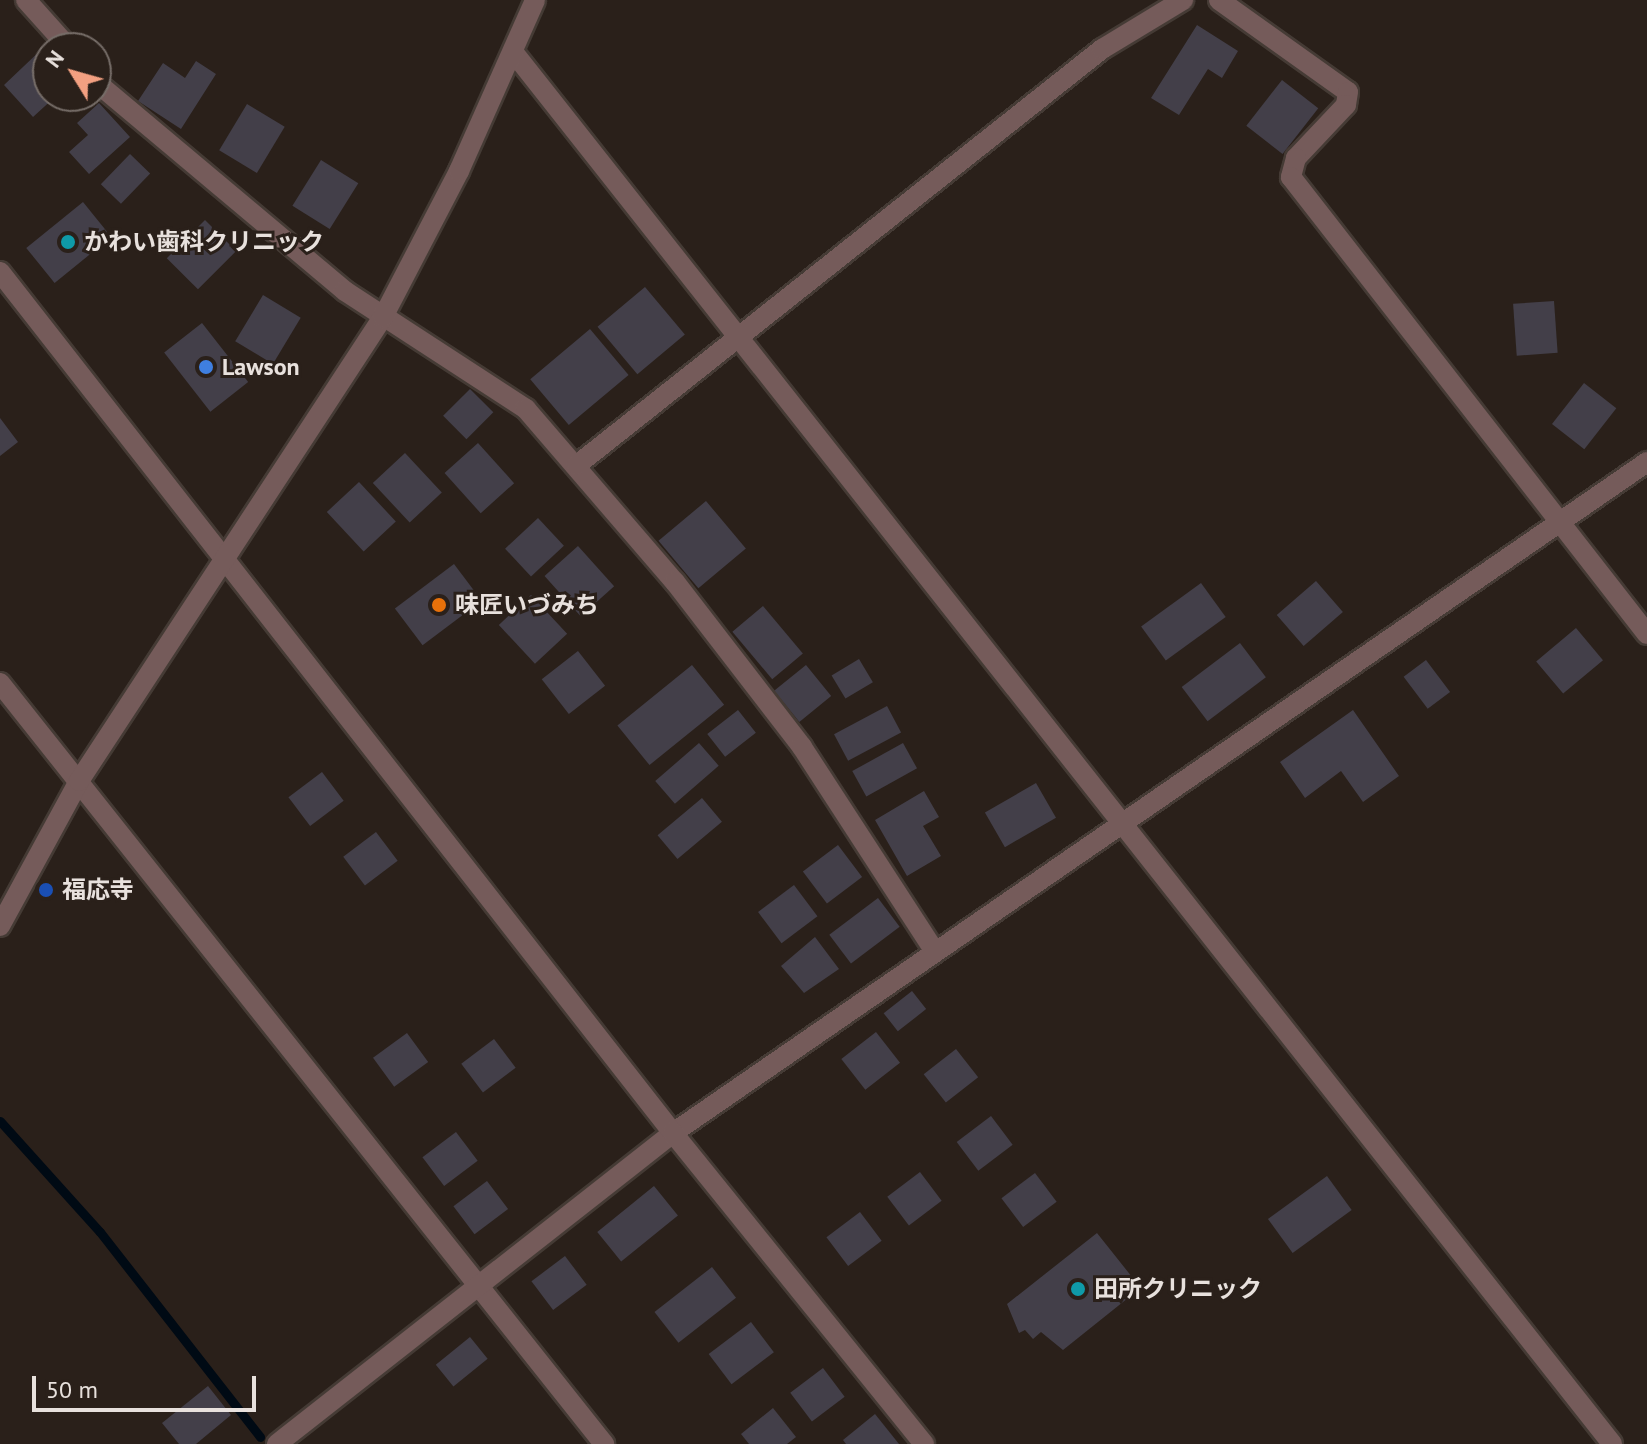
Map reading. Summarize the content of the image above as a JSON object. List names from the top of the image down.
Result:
{
  "places": [
    "かわい歯科クリニック",
    "Lawson",
    "味匠いづみち",
    "福応寺",
    "田所クリニック"
  ],
  "scale_bar": "50 m",
  "north": "top left"
}
